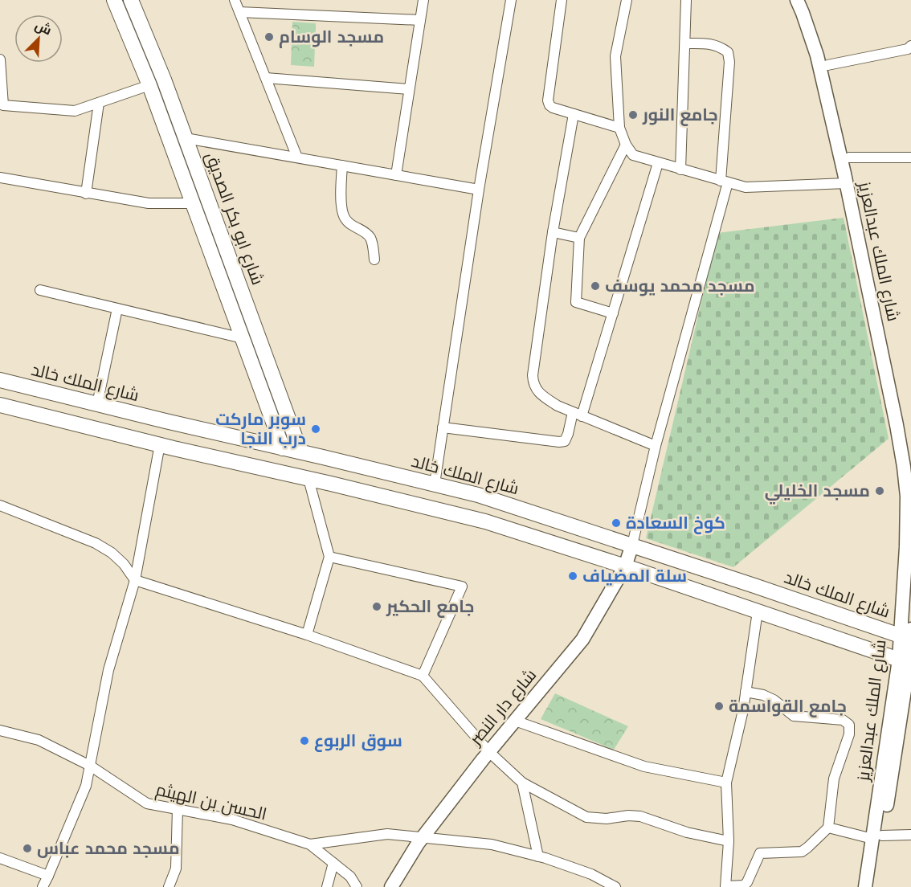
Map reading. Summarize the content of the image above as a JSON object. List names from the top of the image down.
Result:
{
  "streets": {
    "main road": ["شارع ابو بكر الصديق", "شارع الملك خالد"],
    "street": ["شارع الملك عبدالعزيز", "شارع دار النصر", "الحسن بن الهيثم"]
  },
  "crossings": [
    ["شارع ابو بكر الصديق", "شارع الملك خالد"],
    ["شارع الملك عبدالعزيز", "شارع الملك خالد"],
    ["شارع الملك خالد", "شارع دار النصر"]
  ],
  "places": [
    "مسجد الوسام",
    "جامع النور",
    "مسجد محمد يوسف",
    "سوبر ماركت درب النجا",
    "مسجد الخليلي",
    "كوخ السعادة",
    "سلة المضياف",
    "جامع الحكير",
    "جامع القواسمة",
    "سوق الربوع",
    "مسجد محمد عباس"
  ],
  "north": "top right"
}
